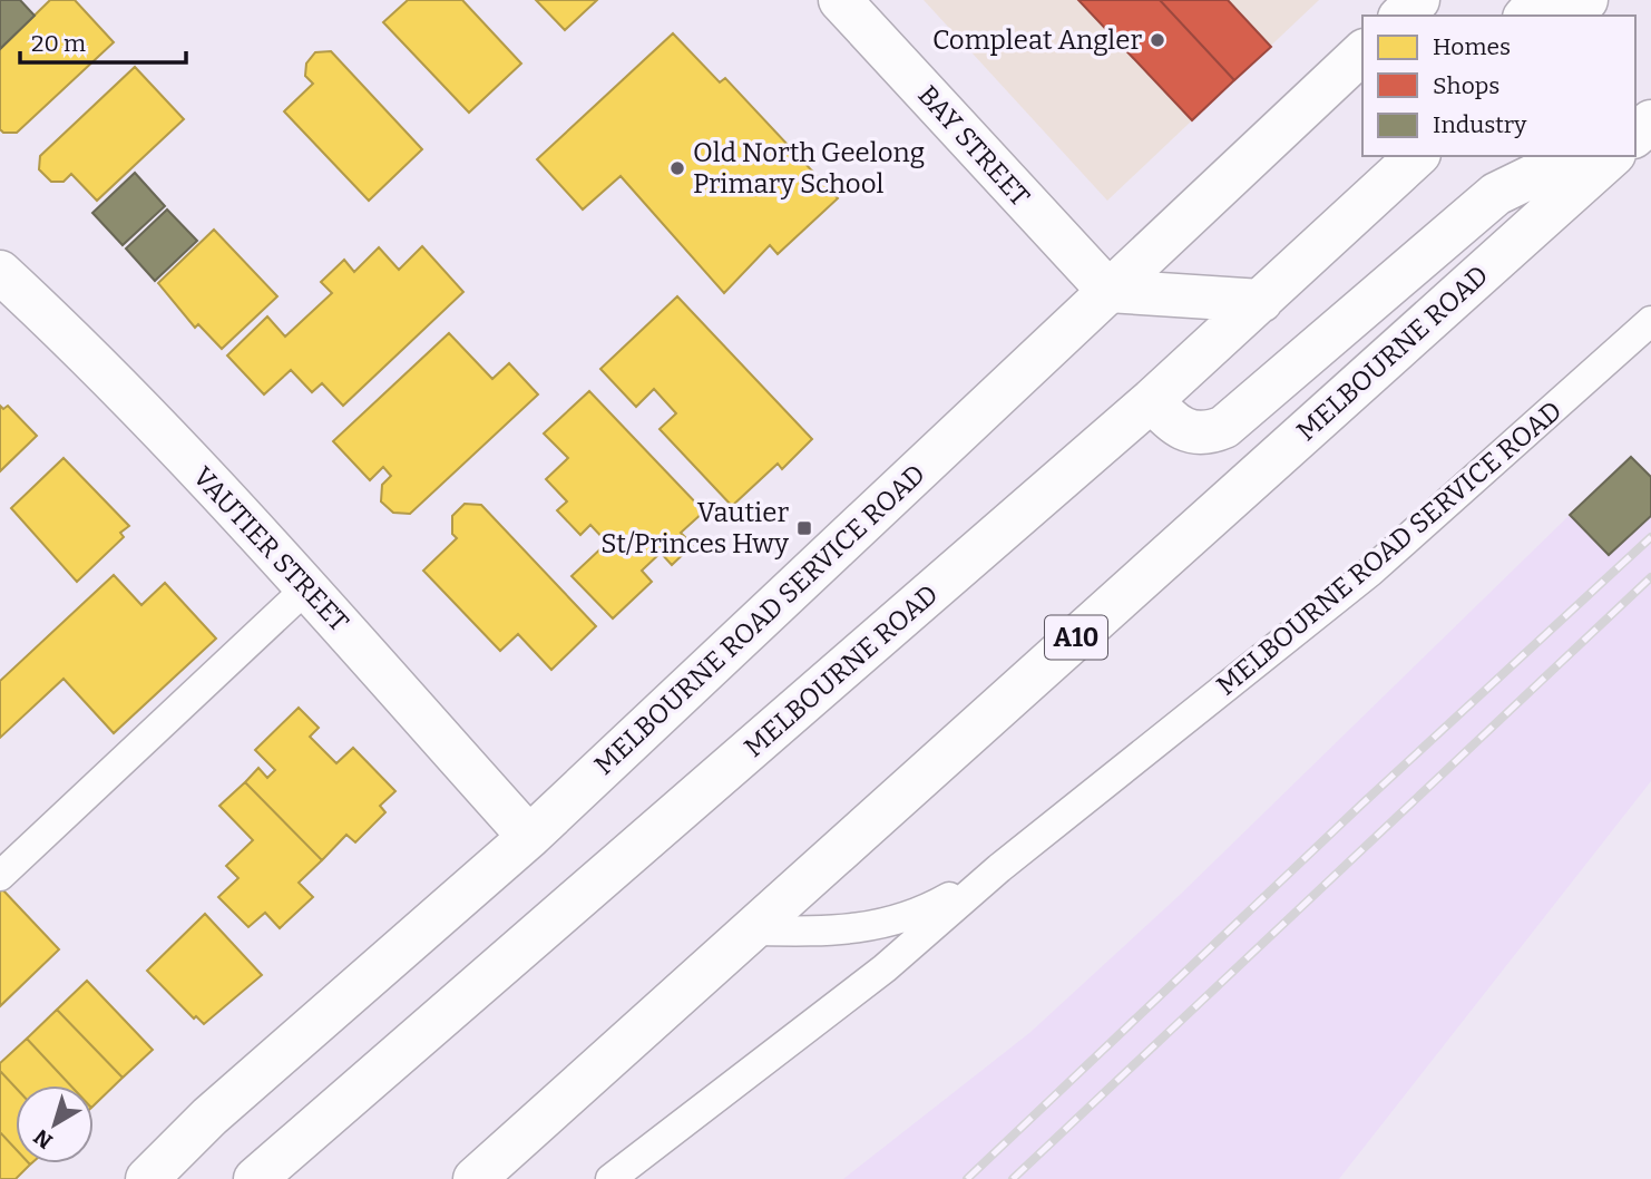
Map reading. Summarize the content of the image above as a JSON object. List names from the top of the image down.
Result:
{
  "streets": {
    "main road": [
      "BAY STREET",
      "MELBOURNE ROAD",
      "MELBOURNE ROAD SERVICE ROAD",
      "VAUTIER STREET",
      "A10"
    ]
  },
  "crossings": [
    ["BAY STREET", "MELBOURNE ROAD SERVICE ROAD"],
    ["MELBOURNE ROAD SERVICE ROAD", "VAUTIER STREET"]
  ],
  "places": {
    "other": ["Compleat Angler", "Old North Geelong Primary School"],
    "transit": ["Vautier St/Princes Hwy"]
  },
  "legend": ["Homes", "Shops", "Industry"],
  "scale_bar": "20 m",
  "north": "bottom left"
}
